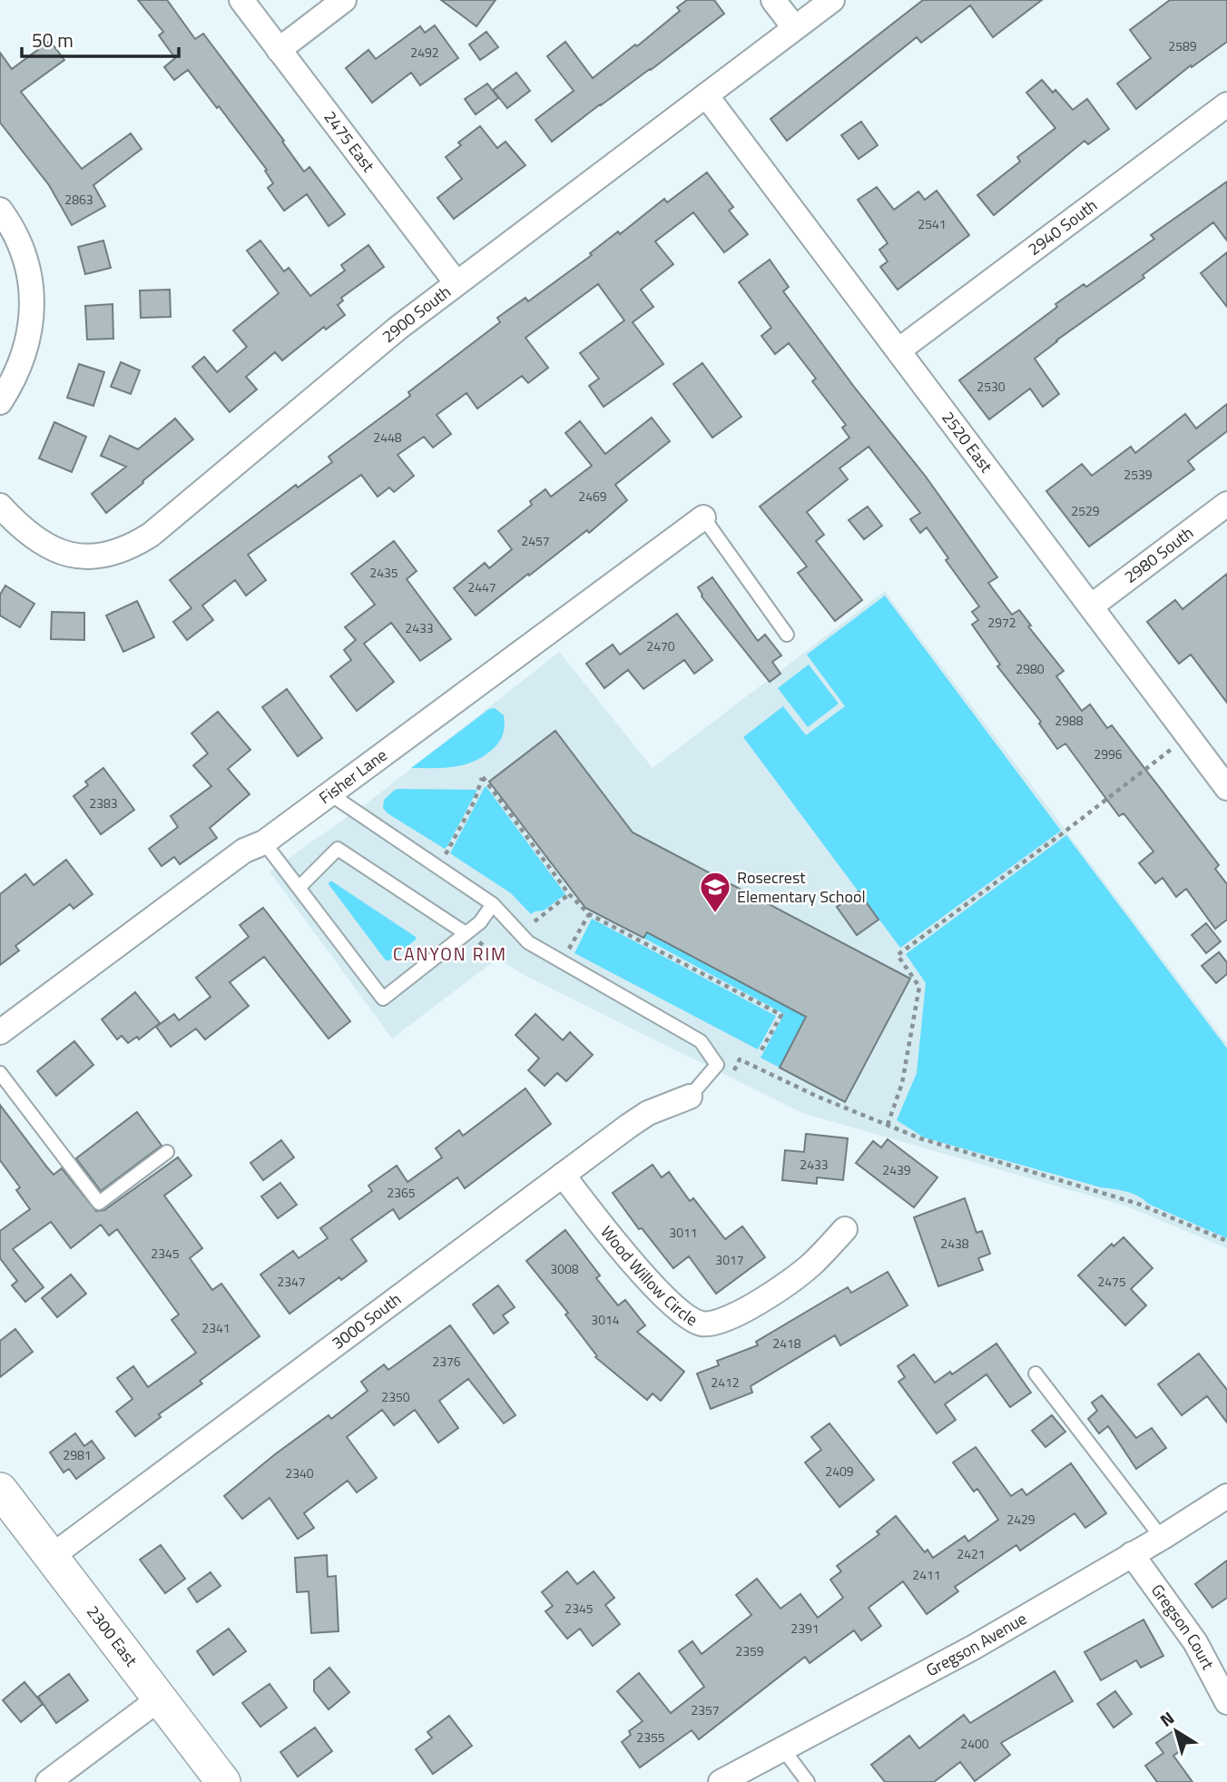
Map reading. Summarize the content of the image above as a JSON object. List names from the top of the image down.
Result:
{
  "streets": {
    "main road": ["2300 East"],
    "street": [
      "2475 East",
      "2940 South",
      "2900 South",
      "2520 East",
      "2980 South",
      "Fisher Lane",
      "Wood Willow Circle",
      "3000 South",
      "Gregson Court",
      "Gregson Avenue"
    ]
  },
  "crossings": [
    ["2475 East", "2900 South"],
    ["2940 South", "2520 East"],
    ["2900 South", "2520 East"],
    ["2520 East", "2980 South"],
    ["Wood Willow Circle", "3000 South"],
    ["3000 South", "2300 East"],
    ["Gregson Court", "Gregson Avenue"]
  ],
  "districts": ["CANYON RIM"],
  "places": {
    "school or university": ["Rosecrest Elementary School"]
  },
  "house_numbers": [
    "2589",
    "2492",
    "2863",
    "2541",
    "2530",
    "2448",
    "2539",
    "2469",
    "2529",
    "2457",
    "2435",
    "2447",
    "2972",
    "2433",
    "2470",
    "2980",
    "2988",
    "2996",
    "2383",
    "2433",
    "2439",
    "2365",
    "3011",
    "2438",
    "2345",
    "3017",
    "3008",
    "2347",
    "2475",
    "3014",
    "2341",
    "2418",
    "2376",
    "2412",
    "2350",
    "2981",
    "2409",
    "2340",
    "2429",
    "2421",
    "2411",
    "2345",
    "2391",
    "2359",
    "2357",
    "2355",
    "2400"
  ],
  "scale_bar": "50 m",
  "north": "top left"
}
